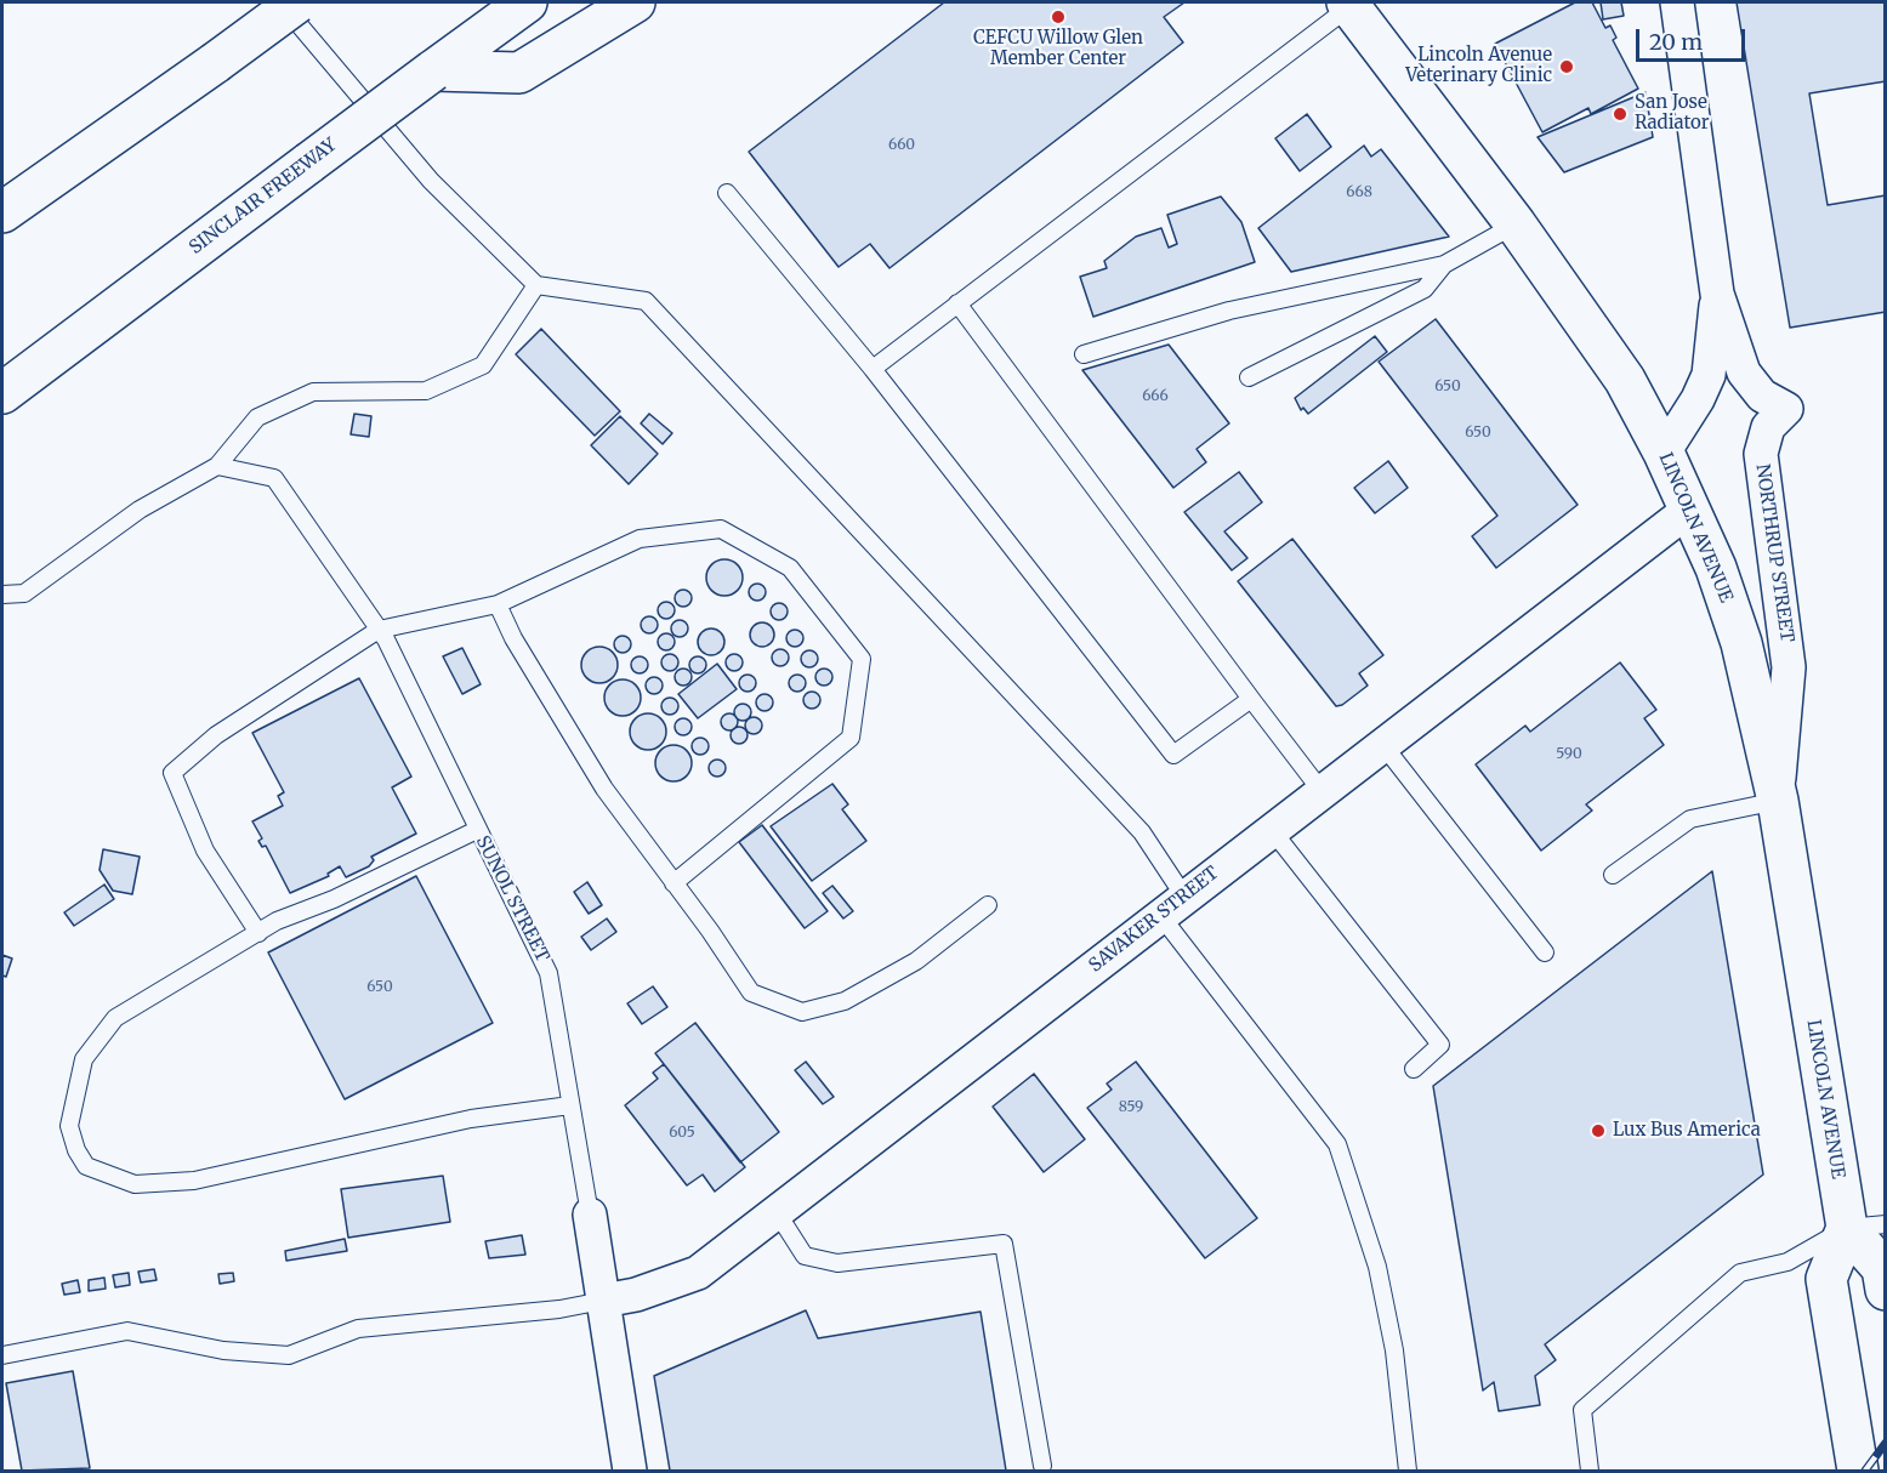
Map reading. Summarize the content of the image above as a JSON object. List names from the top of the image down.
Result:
{
  "streets": {
    "main road": ["SINCLAIR FREEWAY", "LINCOLN AVENUE"],
    "street": ["NORTHRUP STREET", "SUNOL STREET", "SAVAKER STREET"]
  },
  "crossings": [
    ["LINCOLN AVENUE", "NORTHRUP STREET"],
    ["LINCOLN AVENUE", "SAVAKER STREET"],
    ["SUNOL STREET", "SAVAKER STREET"]
  ],
  "places": [
    "CEFCU Willow Glen Member Center",
    "Lincoln Avenue Veterinary Clinic",
    "San Jose Radiator",
    "Lux Bus America"
  ],
  "house_numbers": [
    "660",
    "668",
    "650",
    "666",
    "650",
    "590",
    "650",
    "859",
    "605"
  ],
  "scale_bar": "20 m"
}
